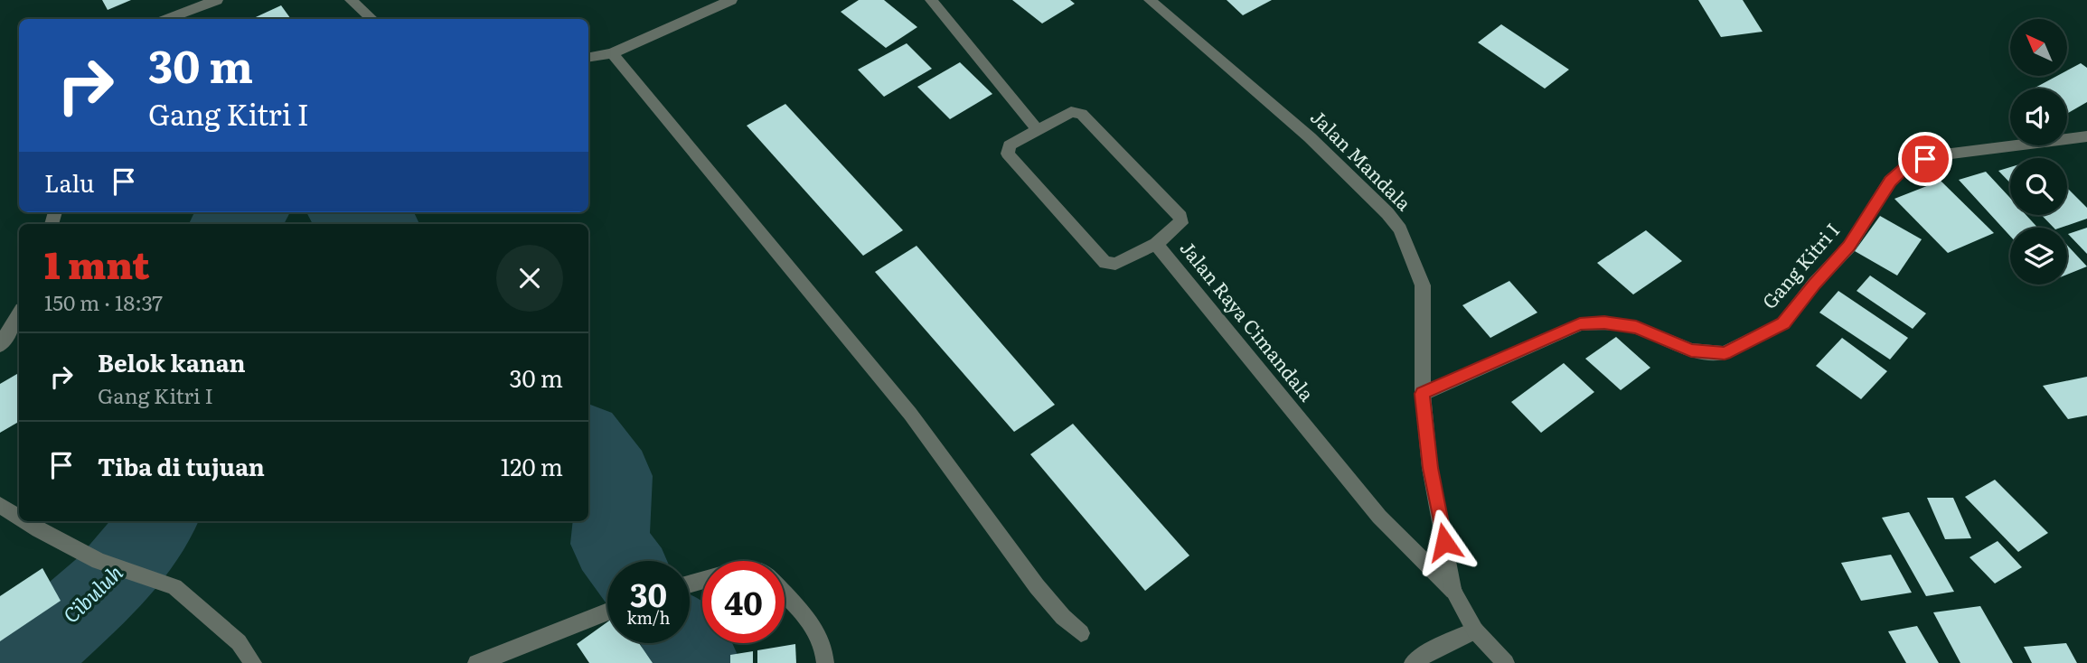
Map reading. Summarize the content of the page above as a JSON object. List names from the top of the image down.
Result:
{
  "streets": {
    "street": ["Jalan Mandala", "Gang Kitri I", "Jalan Raya Cimandala"]
  },
  "crossings": [
    ["Jalan Mandala", "Gang Kitri I"],
    ["Jalan Mandala", "Jalan Raya Cimandala"]
  ],
  "water": ["Cibuluh"],
  "north": "top left",
  "page": {
    "turn": ["30 m", "Gang Kitri I"],
    "then": "Lalu",
    "heading": ["1 mnt", "150 m · 18:37"],
    "list": [
      {
        "name": "Belok kanan",
        "note": "Gang Kitri I",
        "value": "30 m"
      },
      {
        "name": "Tiba di tujuan",
        "value": "120 m"
      }
    ],
    "speed": "30 km/h",
    "limit": "40"
  }
}
